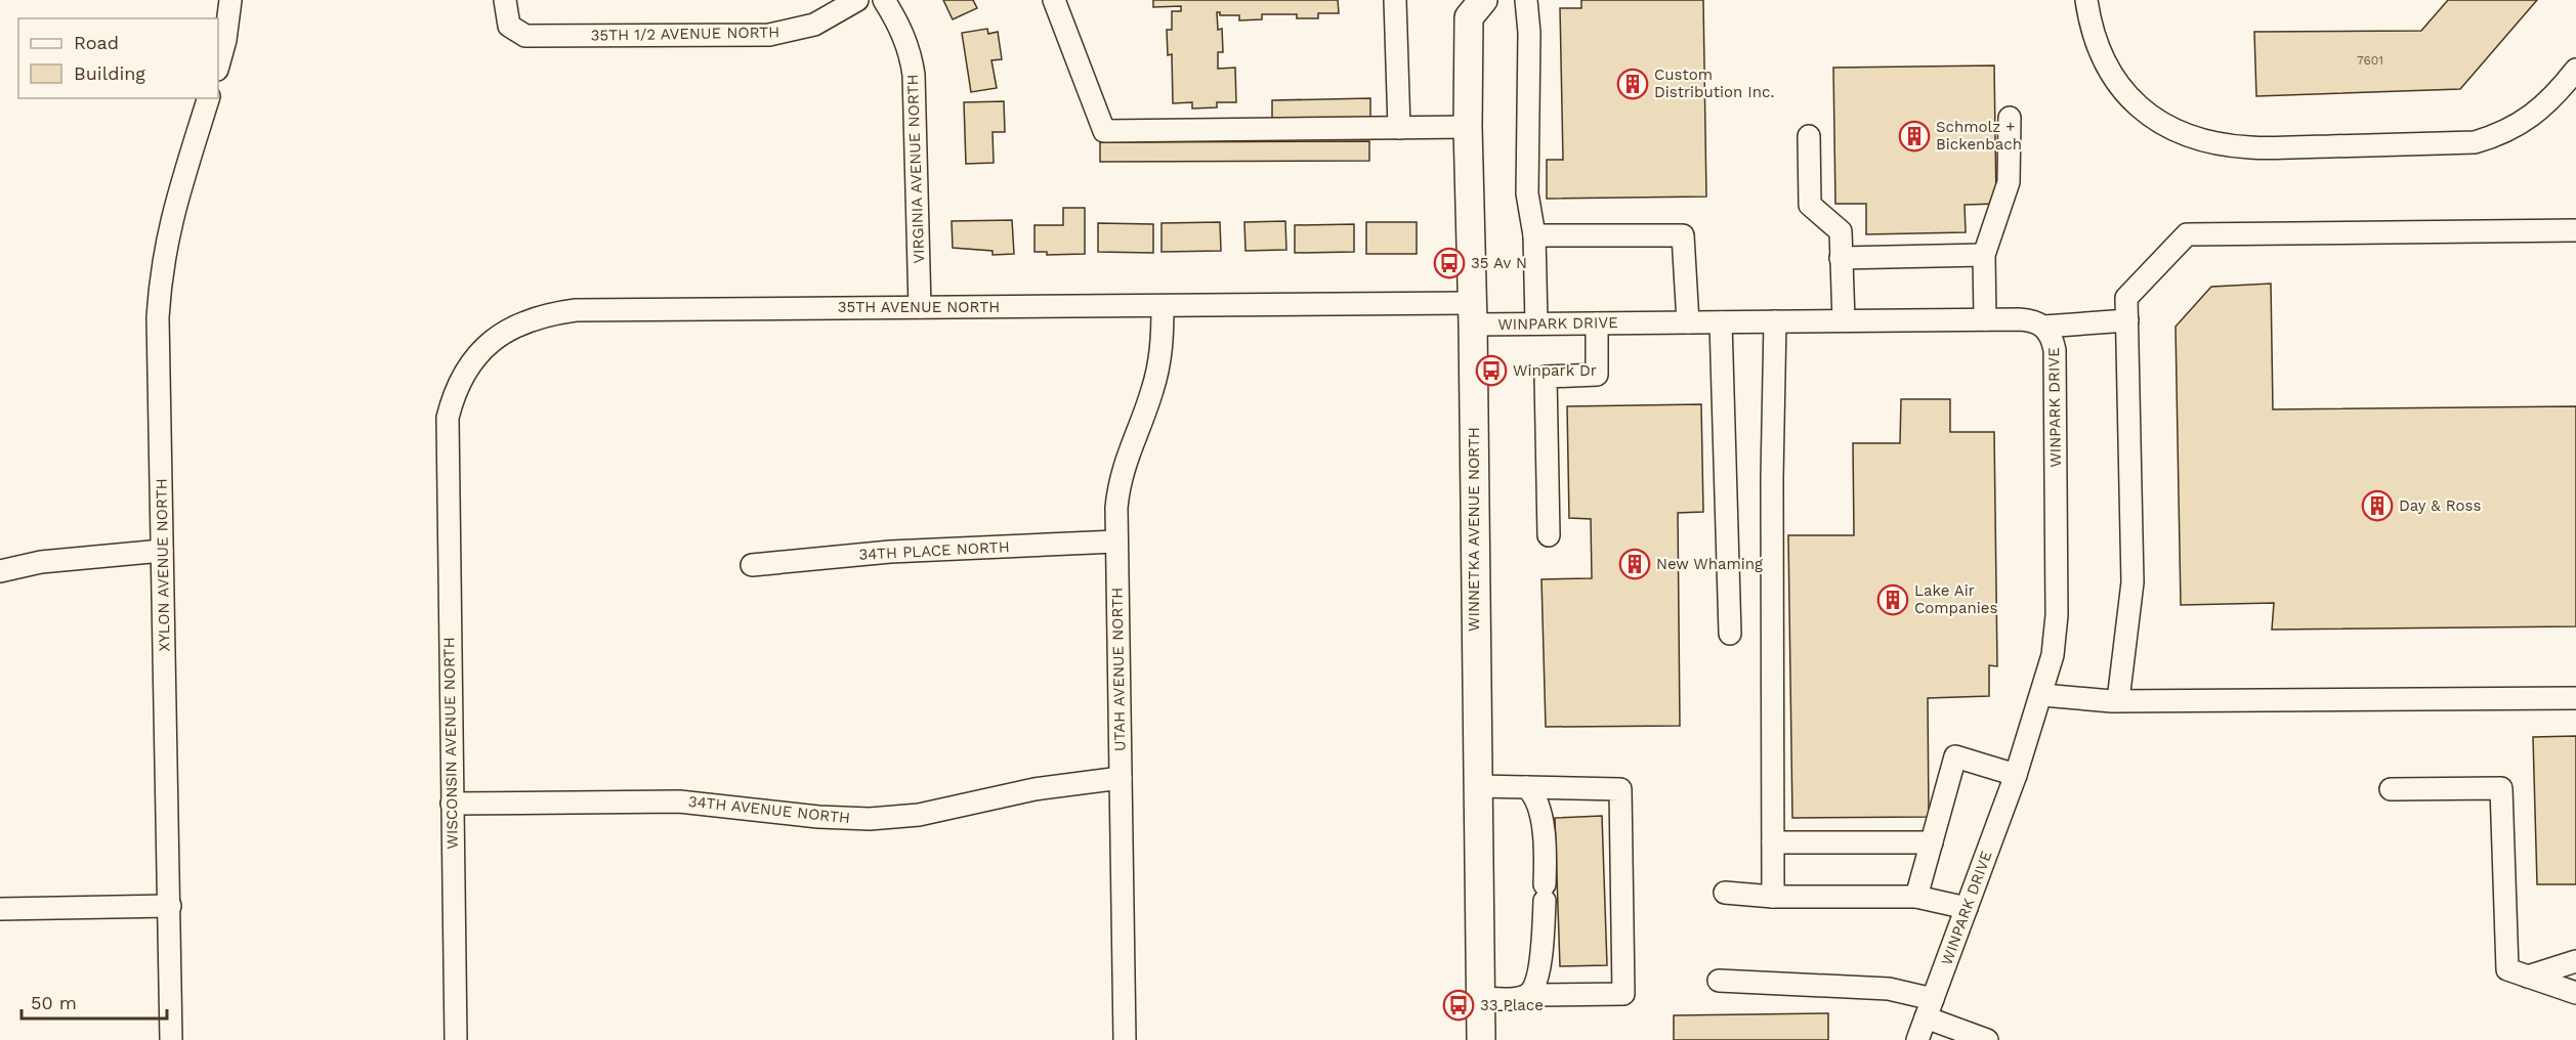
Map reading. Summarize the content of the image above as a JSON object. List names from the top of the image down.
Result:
{
  "streets": {
    "main road": ["WINNETKA AVENUE NORTH"],
    "street": [
      "35TH 1/2 AVENUE NORTH",
      "VIRGINIA AVENUE NORTH",
      "35TH AVENUE NORTH",
      "WINPARK DRIVE",
      "34TH PLACE NORTH",
      "XYLON AVENUE NORTH",
      "UTAH AVENUE NORTH",
      "WISCONSIN AVENUE NORTH",
      "34TH AVENUE NORTH"
    ]
  },
  "crossings": [
    ["VIRGINIA AVENUE NORTH", "35TH AVENUE NORTH"],
    ["35TH AVENUE NORTH", "WINPARK DRIVE"],
    ["35TH AVENUE NORTH", "WINNETKA AVENUE NORTH"],
    ["35TH AVENUE NORTH", "UTAH AVENUE NORTH"],
    ["35TH AVENUE NORTH", "WISCONSIN AVENUE NORTH"],
    ["WINPARK DRIVE", "WINNETKA AVENUE NORTH"],
    ["34TH PLACE NORTH", "UTAH AVENUE NORTH"],
    ["UTAH AVENUE NORTH", "34TH AVENUE NORTH"],
    ["WISCONSIN AVENUE NORTH", "34TH AVENUE NORTH"]
  ],
  "places": {
    "building": [
      "Custom Distribution Inc.",
      "Schmolz + Bickenbach",
      "Day & Ross",
      "New Whaming",
      "Lake Air Companies"
    ],
    "bus stop": ["35 Av N", "Winpark Dr", "33 Place"]
  },
  "house_numbers": ["7601"],
  "legend": ["Road", "Building"],
  "scale_bar": "50 m"
}
